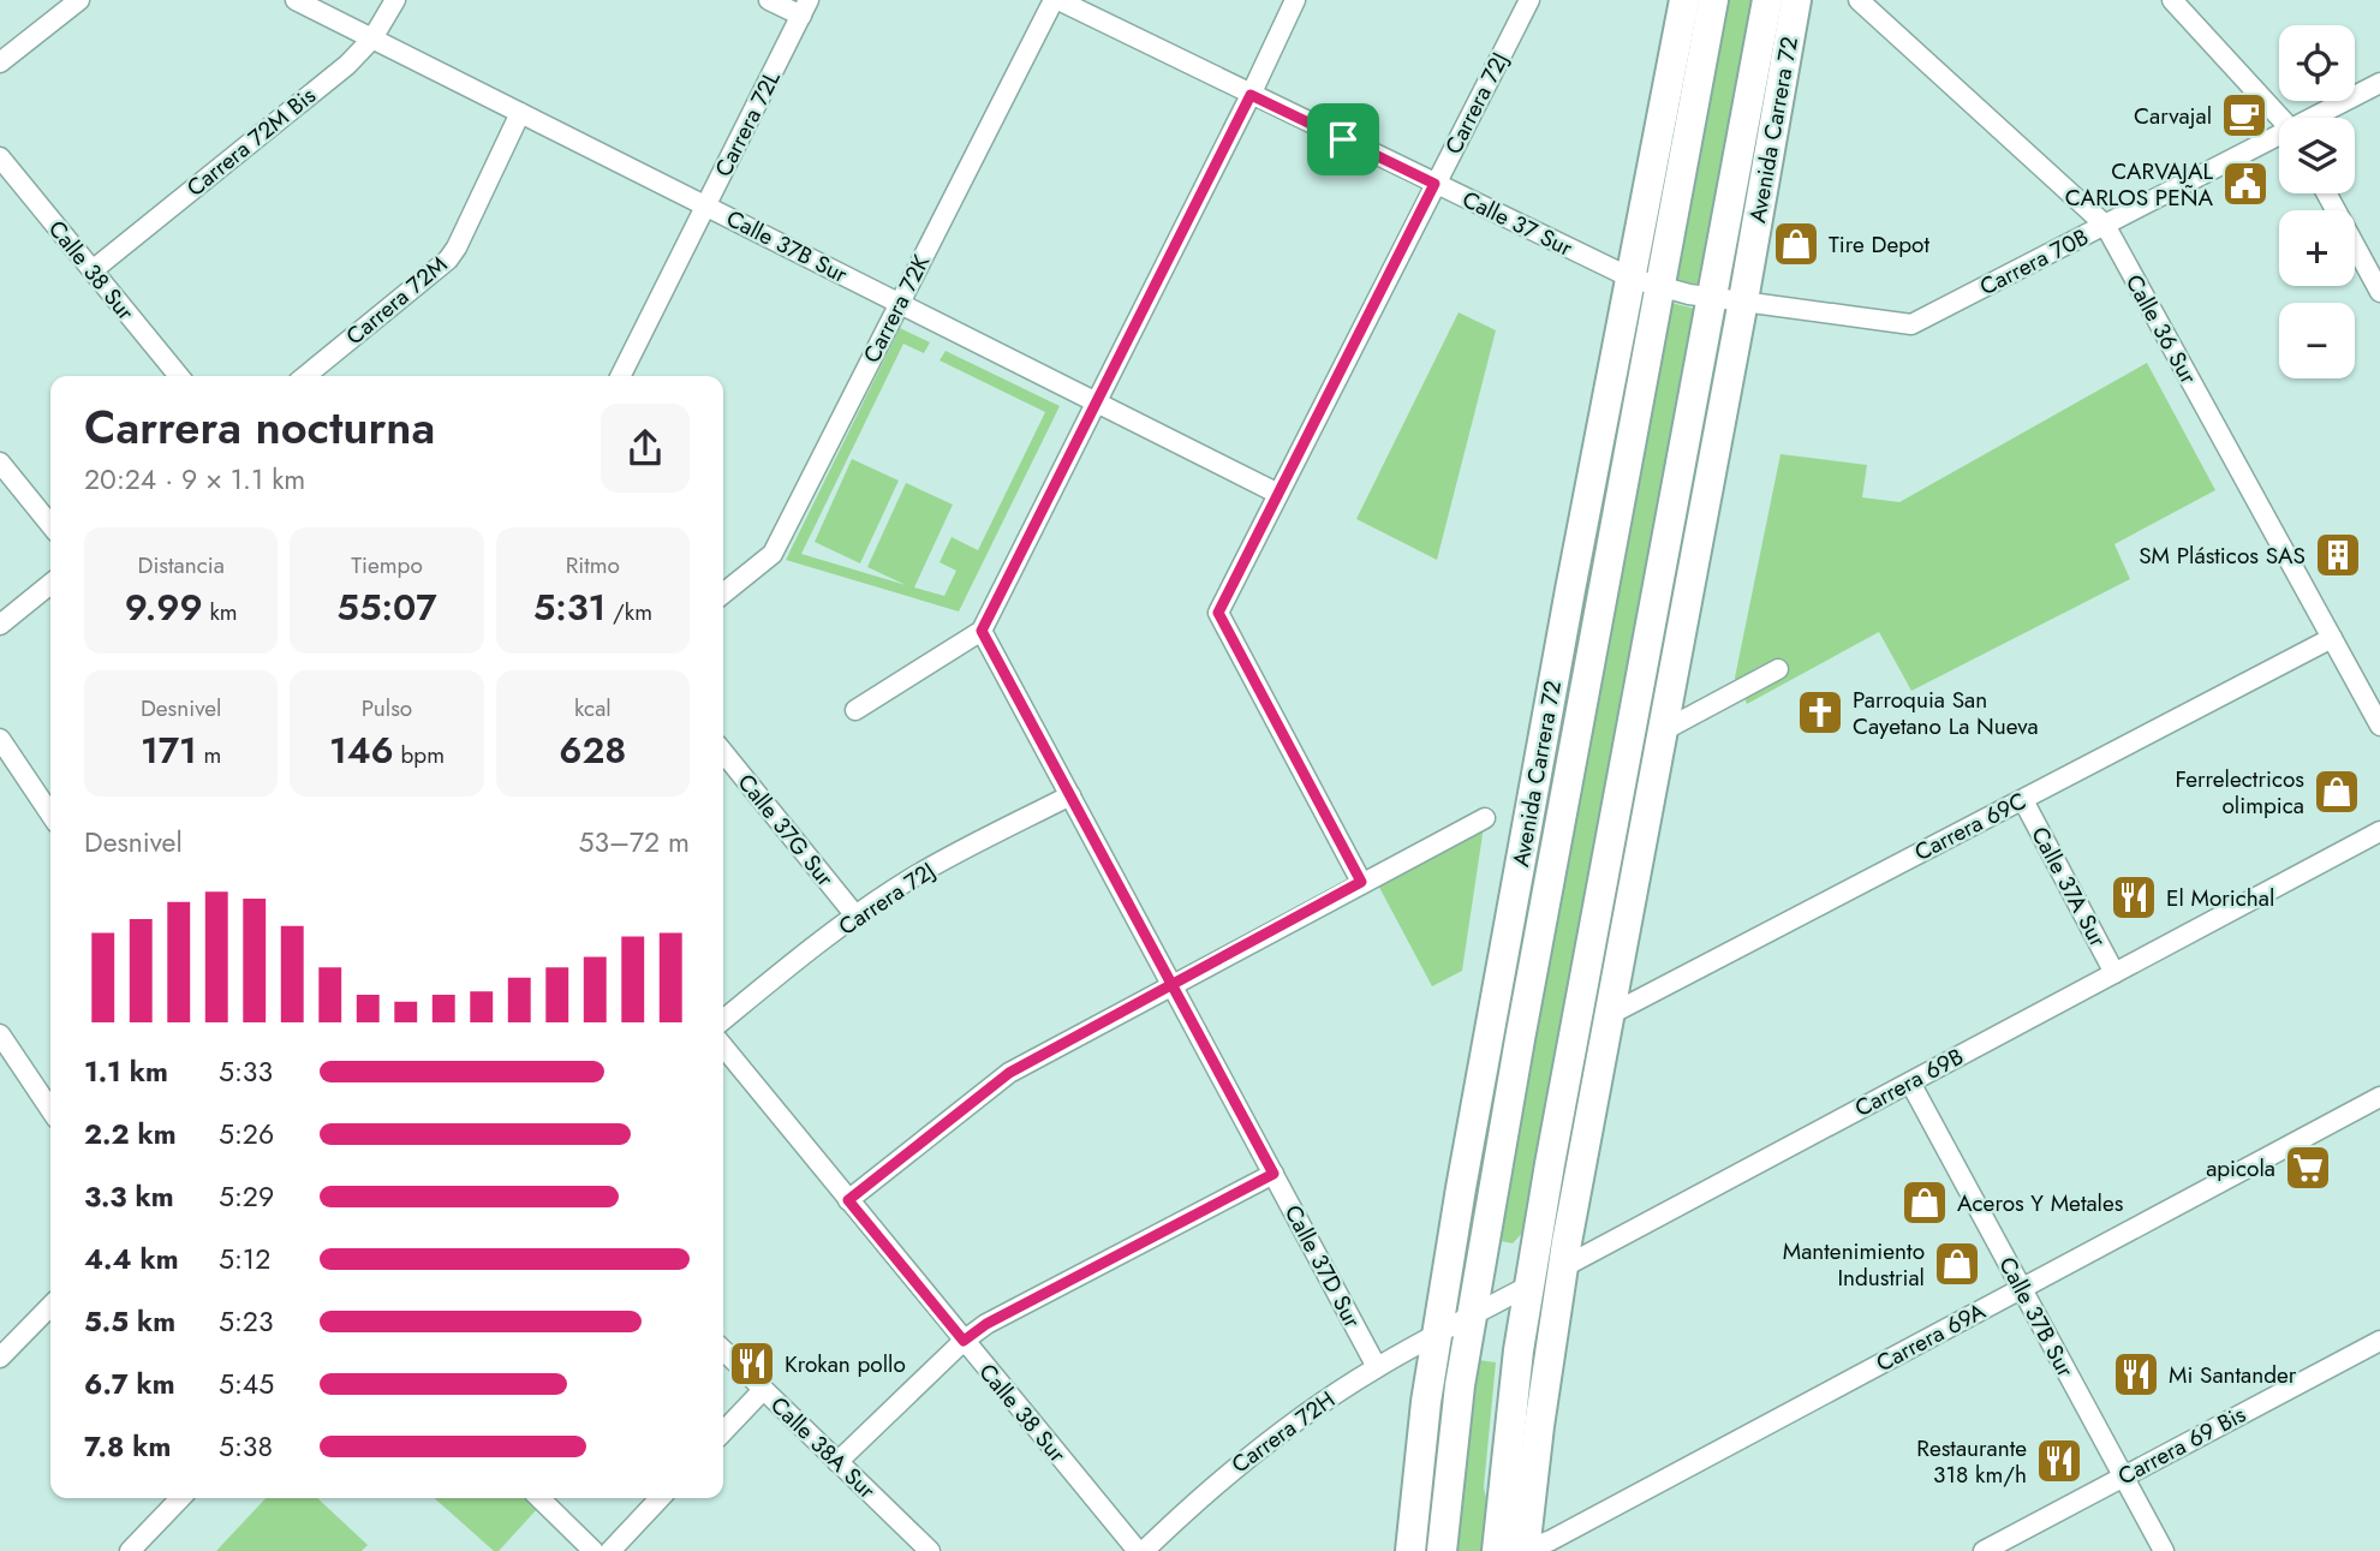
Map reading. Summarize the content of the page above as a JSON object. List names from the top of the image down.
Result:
{
  "streets": {
    "highway": ["Avenida Carrera 72"],
    "street": [
      "Carrera 72J",
      "Carrera 72L",
      "Carrera 72M Bis",
      "Calle 37 Sur",
      "Calle 37B Sur",
      "Carrera 70B",
      "Calle 38 Sur",
      "Carrera 72M",
      "Carrera 72K",
      "Calle 36 Sur",
      "Carrera 69C",
      "Calle 37G Sur",
      "Calle 37A Sur",
      "Carrera 69B",
      "Calle 37D Sur",
      "Carrera 69A",
      "Carrera 72H",
      "Carrera 69 Bis",
      "Calle 38A Sur"
    ]
  },
  "crossings": [
    ["Carrera 72J", "Calle 37 Sur"],
    ["Carrera 72J", "Calle 37B Sur"],
    ["Carrera 72J", "Calle 37G Sur"],
    ["Carrera 72J", "Calle 37D Sur"],
    ["Carrera 72L", "Calle 37B Sur"],
    ["Avenida Carrera 72", "Calle 37 Sur"],
    ["Avenida Carrera 72", "Carrera 69C"],
    ["Avenida Carrera 72", "Carrera 69B"],
    ["Avenida Carrera 72", "Carrera 69A"],
    ["Avenida Carrera 72", "Carrera 72H"],
    ["Carrera 72M Bis", "Calle 37B Sur"],
    ["Carrera 72M Bis", "Calle 38 Sur"],
    ["Calle 37 Sur", "Carrera 70B"],
    ["Calle 37 Sur", "Carrera 72K"],
    ["Calle 37B Sur", "Carrera 72M"],
    ["Calle 37B Sur", "Carrera 72K"],
    ["Calle 37B Sur", "Carrera 69B"],
    ["Calle 37B Sur", "Carrera 69A"],
    ["Calle 37B Sur", "Carrera 69 Bis"],
    ["Carrera 70B", "Calle 36 Sur"],
    ["Calle 38 Sur", "Carrera 72H"],
    ["Calle 36 Sur", "Carrera 69C"],
    ["Carrera 69C", "Calle 37A Sur"],
    ["Calle 37A Sur", "Carrera 69B"],
    ["Carrera 69B", "Carrera 72H"],
    ["Calle 37D Sur", "Carrera 72H"]
  ],
  "places": {
    "cafe": ["Carvajal"],
    "public building": ["CARVAJAL CARLOS PEÑA"],
    "shop": [
      "Tire Depot",
      "Ferrelectricos olimpica",
      "Aceros Y Metales",
      "Mantenimiento Industrial"
    ],
    "building": ["SM Plásticos SAS"],
    "church": ["Parroquia San Cayetano La Nueva"],
    "restaurant": [
      "El Morichal",
      "Krokan pollo",
      "Mi Santander",
      "Restaurante 318 km/h"
    ],
    "supermarket": ["apicola"]
  },
  "page": {
    "map_buttons": ["+", "−"],
    "heading": ["Carrera nocturna", "20:24 · 9 × 1.1 km"],
    "stats": [
      ["Distancia", "9.99 km"],
      ["Tiempo", "55:07"],
      ["Ritmo", "5:31 /km"],
      ["Desnivel", "171 m"],
      ["Pulso", "146 bpm"],
      ["kcal", "628"]
    ],
    "chart": ["Desnivel", "53–72 m"],
    "list": [
      {
        "name": "1.1 km",
        "note": "5:33"
      },
      {
        "name": "2.2 km",
        "note": "5:26"
      },
      {
        "name": "3.3 km",
        "note": "5:29"
      },
      {
        "name": "4.4 km",
        "note": "5:12"
      },
      {
        "name": "5.5 km",
        "note": "5:23"
      },
      {
        "name": "6.7 km",
        "note": "5:45"
      },
      {
        "name": "7.8 km",
        "note": "5:38"
      }
    ]
  }
}
